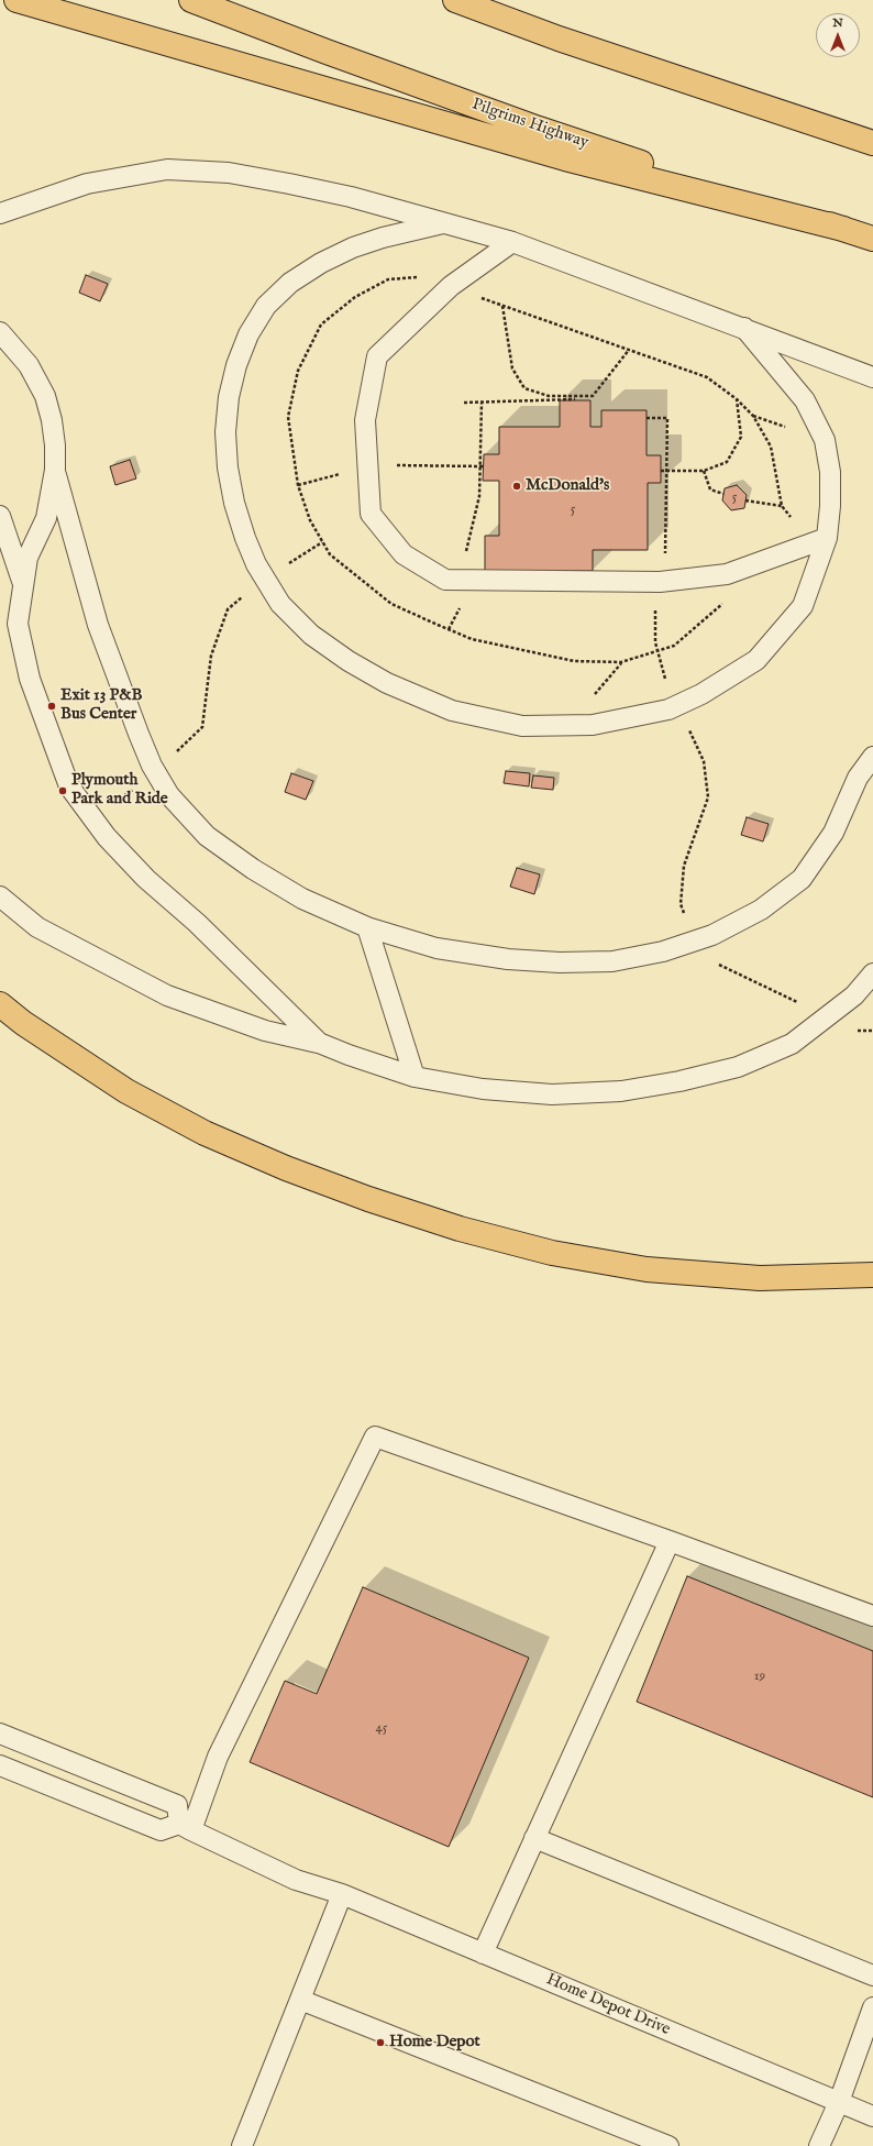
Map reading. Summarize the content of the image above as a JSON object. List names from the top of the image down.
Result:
{
  "streets": {
    "highway": ["Pilgrims Highway"],
    "lane": ["Home Depot Drive"]
  },
  "places": [
    "McDonald's",
    "Exit 13 P&B Bus Center",
    "Plymouth Park and Ride",
    "Home Depot"
  ],
  "house_numbers": [
    "5",
    "5",
    "19",
    "45"
  ],
  "north": "top"
}
